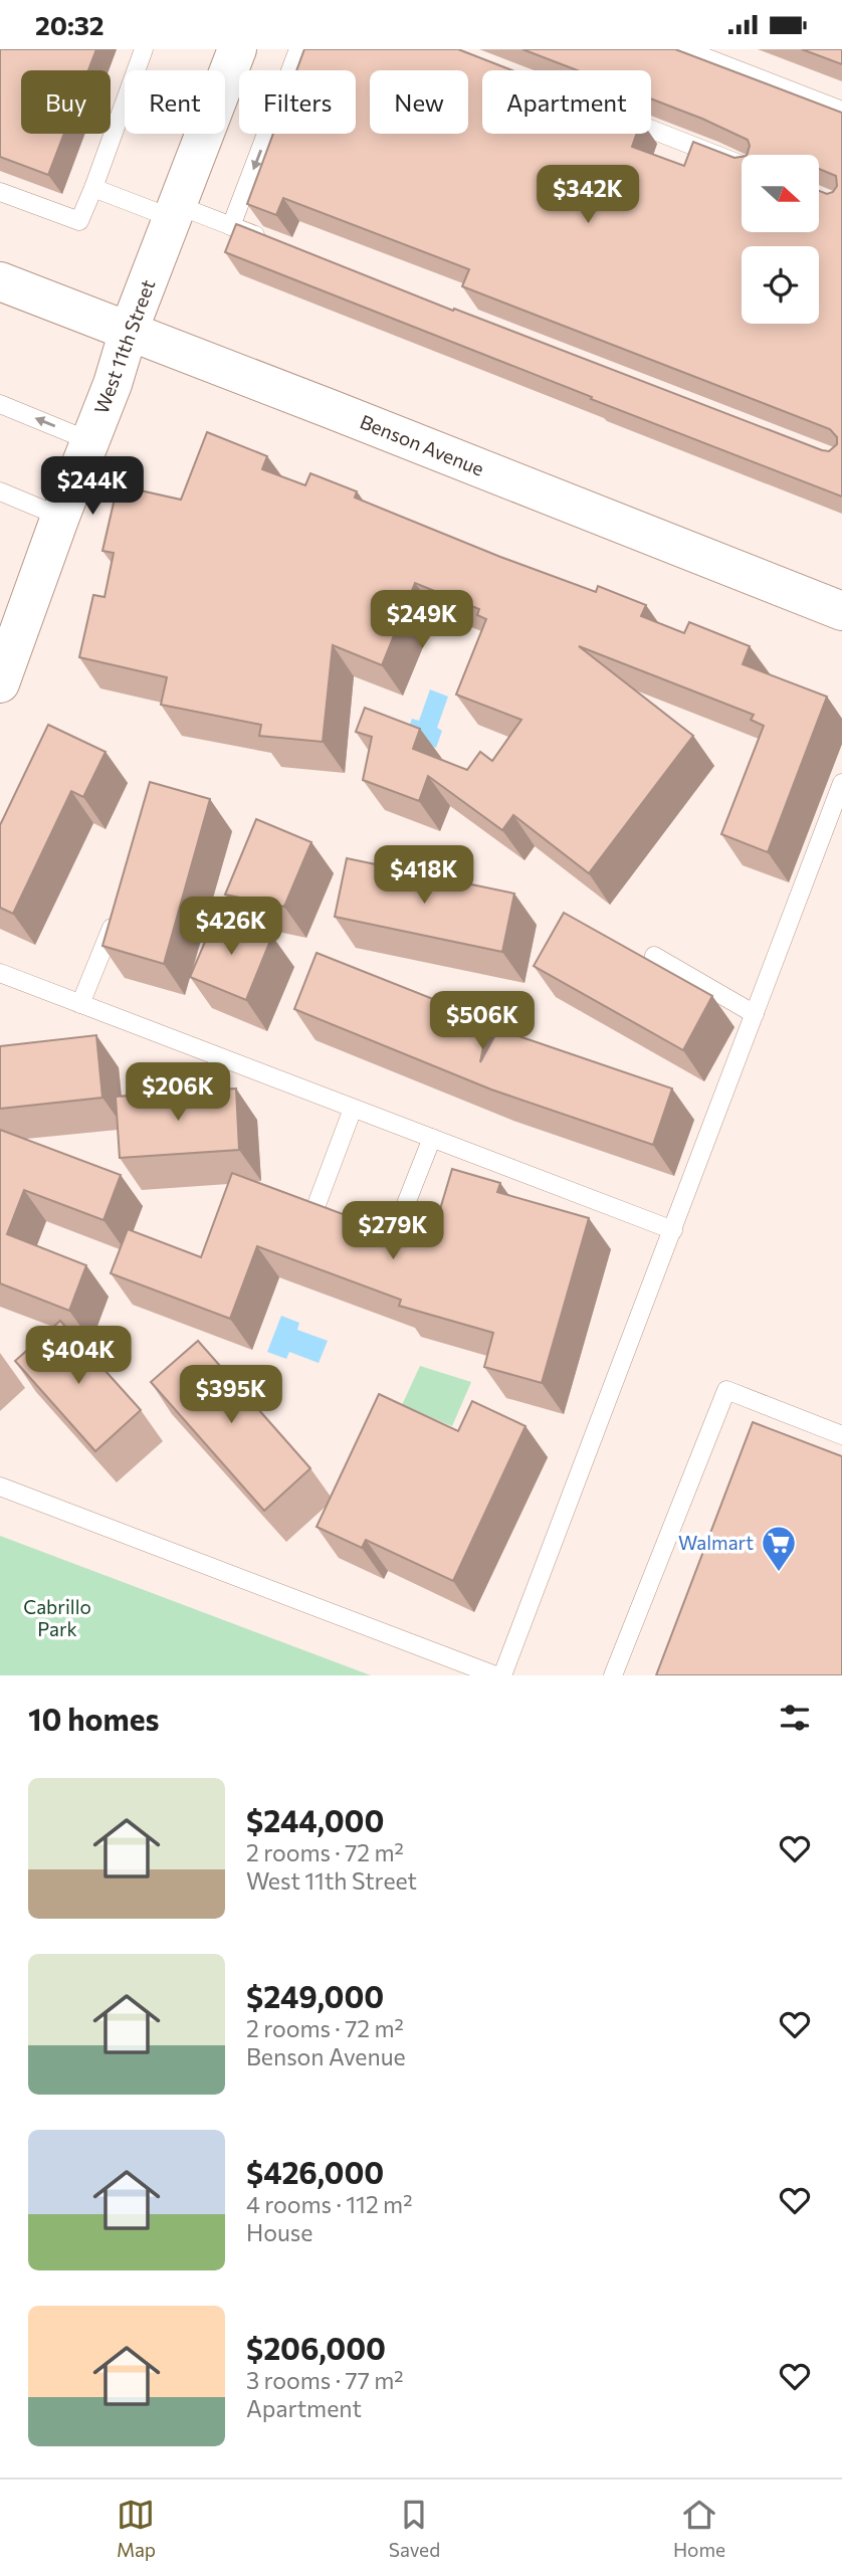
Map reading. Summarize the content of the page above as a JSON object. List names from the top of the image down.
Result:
{
  "streets": {
    "main road": ["West 11th Street", "Benson Avenue"]
  },
  "crossings": [
    ["West 11th Street", "Benson Avenue"]
  ],
  "parks": ["Cabrillo Park"],
  "places": {
    "supermarket": ["Walmart"]
  },
  "north": "right",
  "page": {
    "status": "20:32",
    "chip": [
      "Buy",
      "Rent",
      "Filters",
      "New",
      "Apartment"
    ],
    "price": [
      "$342K",
      "$244K",
      "$249K",
      "$418K",
      "$426K",
      "$506K",
      "$206K",
      "$279K",
      "$404K",
      "$395K"
    ],
    "heading": "10 homes",
    "list": [
      {
        "name": "$244,000",
        "note": "2 rooms · 72 m² · West 11th Street"
      },
      {
        "name": "$249,000",
        "note": "2 rooms · 72 m² · Benson Avenue"
      },
      {
        "name": "$426,000",
        "note": "4 rooms · 112 m² · House"
      },
      {
        "name": "$206,000",
        "note": "3 rooms · 77 m² · Apartment"
      }
    ],
    "tabs": ["Map", "Saved", "Home"]
  }
}
